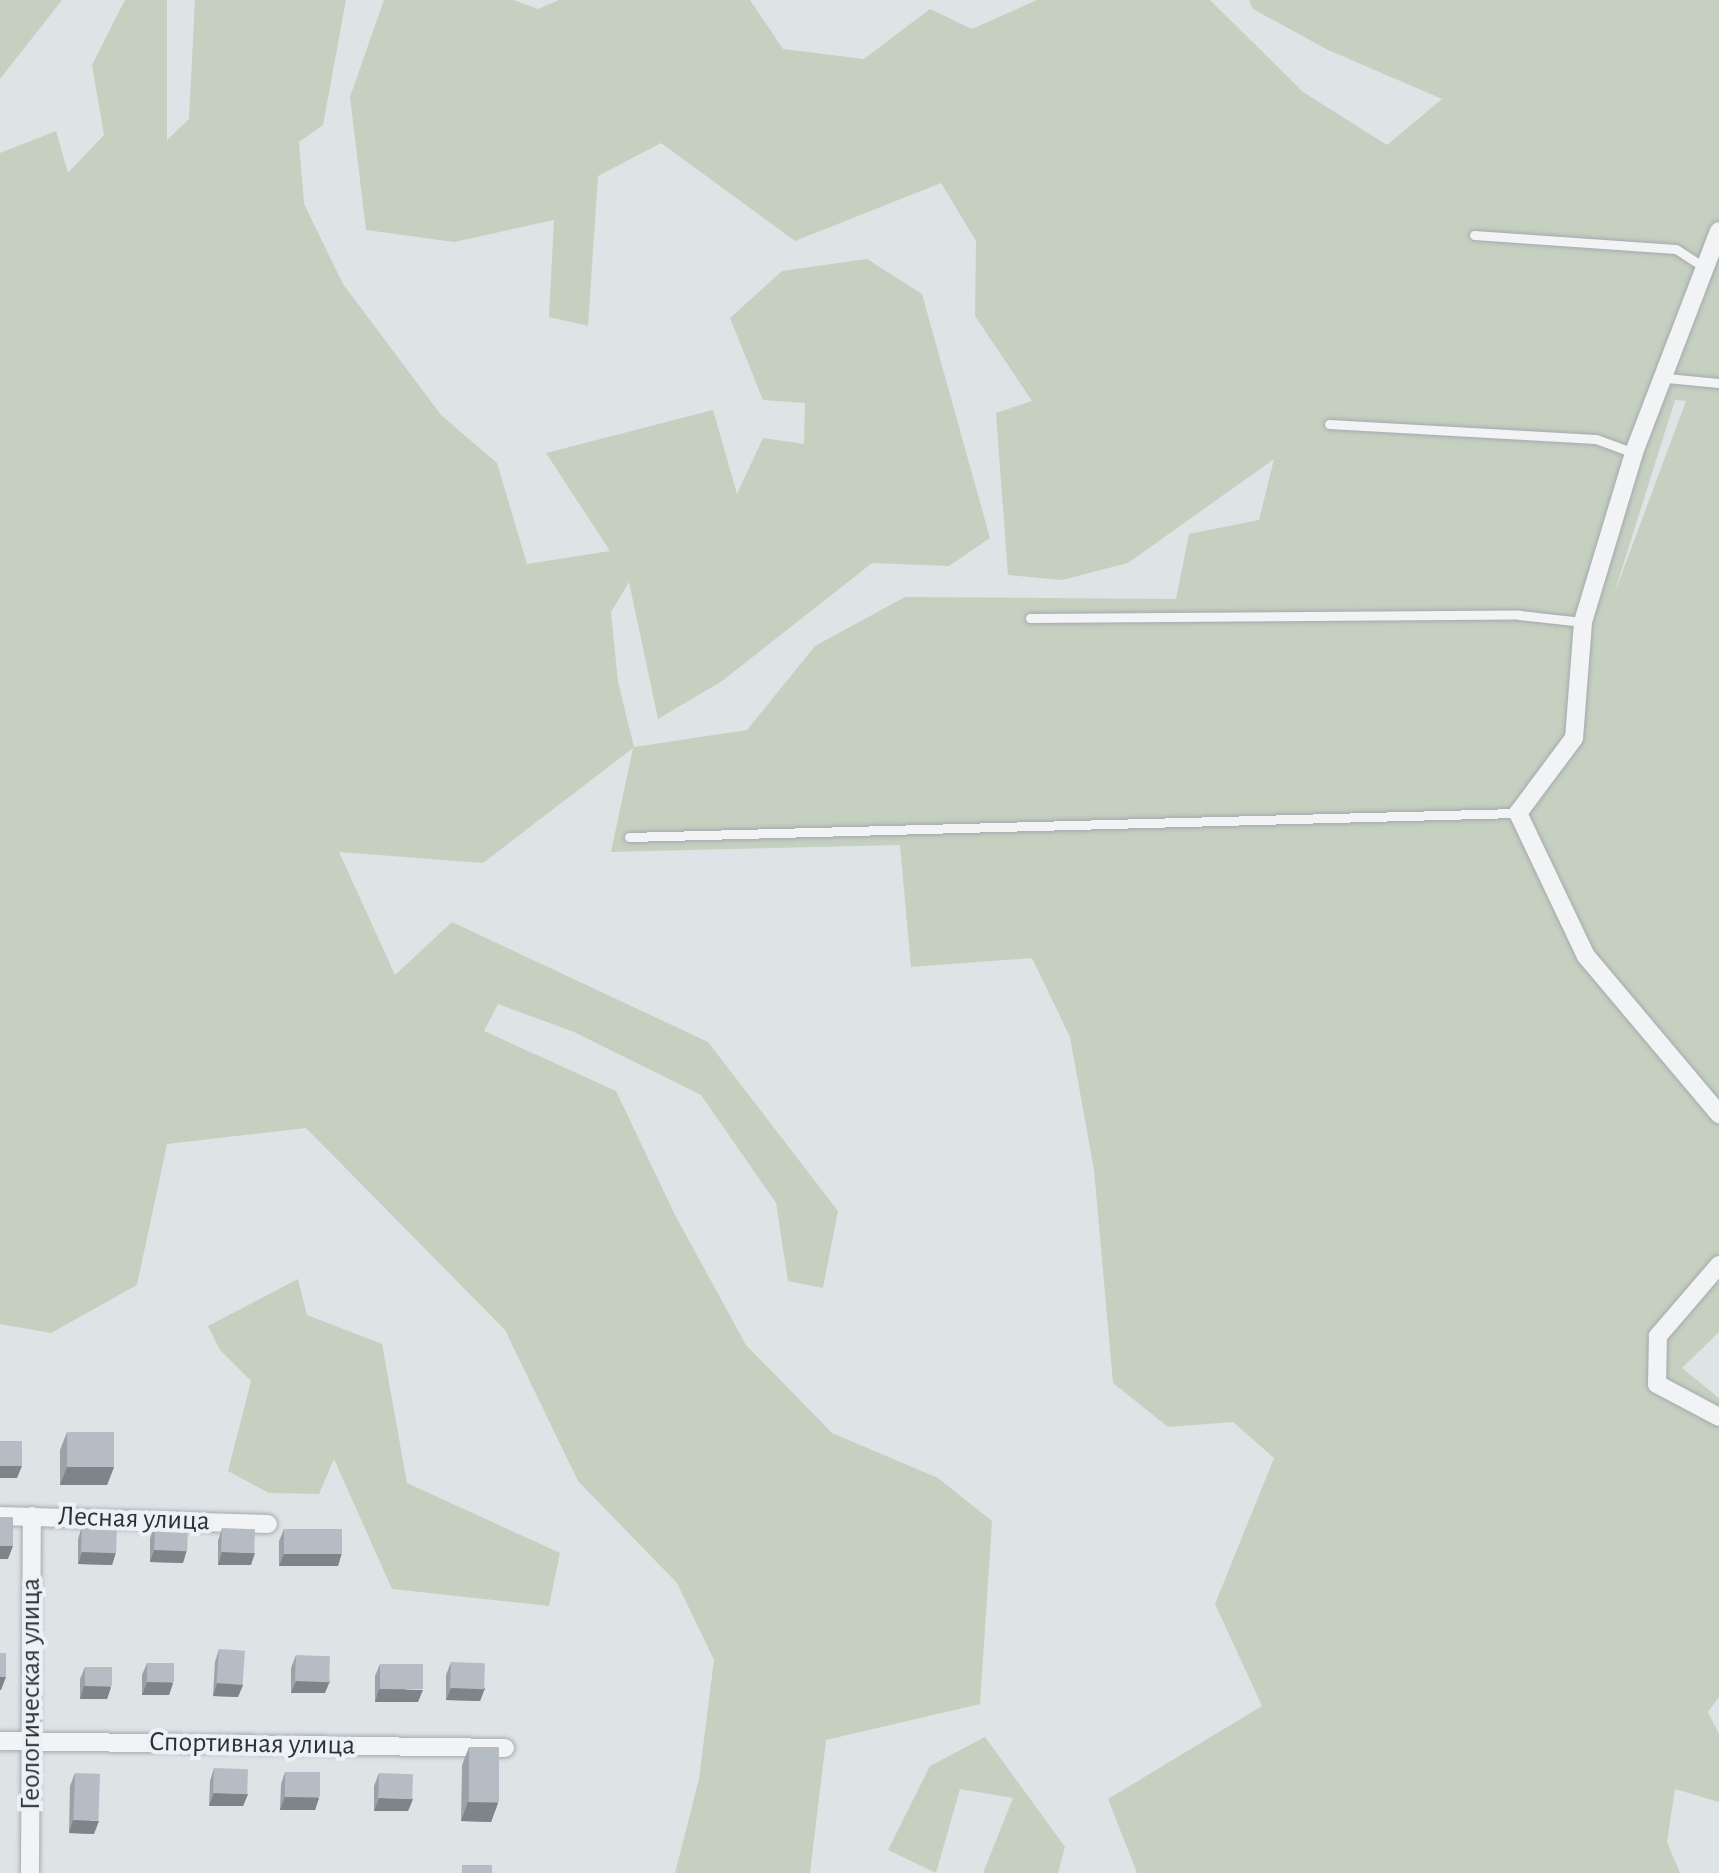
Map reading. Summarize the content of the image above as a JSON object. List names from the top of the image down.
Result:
{
  "streets": {
    "street": ["Лесная улица", "Геологическая улица", "Спортивная улица"]
  },
  "crossings": [
    ["Лесная улица", "Геологическая улица"],
    ["Геологическая улица", "Спортивная улица"]
  ]
}
